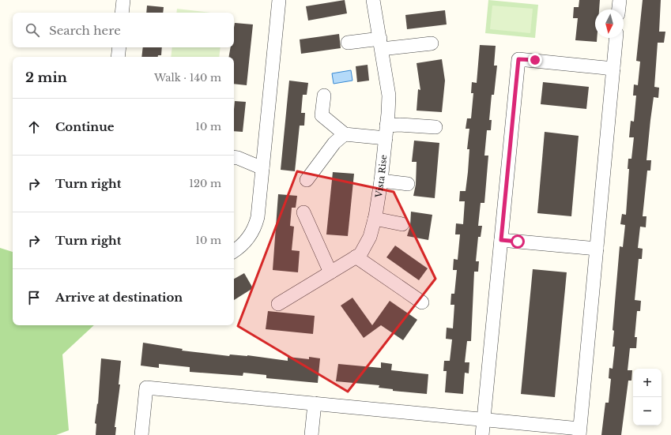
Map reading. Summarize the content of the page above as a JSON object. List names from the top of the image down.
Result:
{
  "streets": {
    "street": ["Vista Rise"]
  },
  "north": "bottom",
  "page": {
    "search": "Search here",
    "heading": ["2 min", "Walk · 140 m"],
    "list": [
      ["Continue", "10 m"],
      ["Turn right", "120 m"],
      ["Turn right", "10 m"],
      "Arrive at destination"
    ],
    "map_buttons": ["+", "−"]
  }
}
